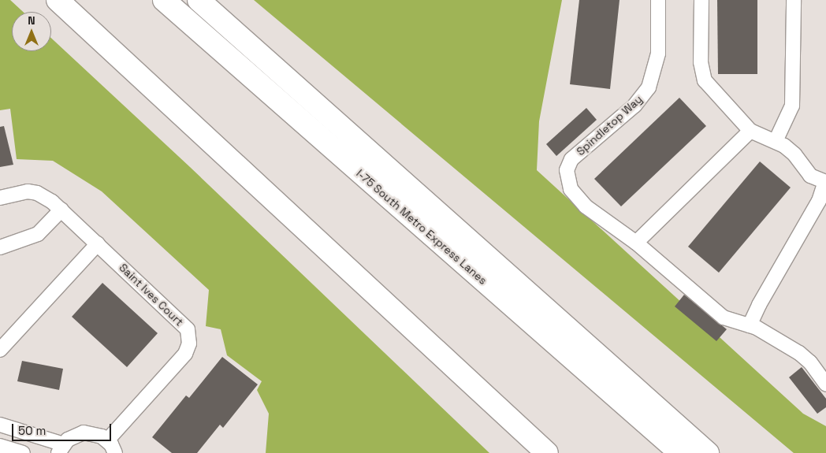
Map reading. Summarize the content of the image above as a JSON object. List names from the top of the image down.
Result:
{
  "streets": {
    "highway": ["I-75 South Metro Express Lanes"],
    "street": ["Spindletop Way", "Saint Ives Court"]
  },
  "scale_bar": "50 m",
  "north": "top"
}
